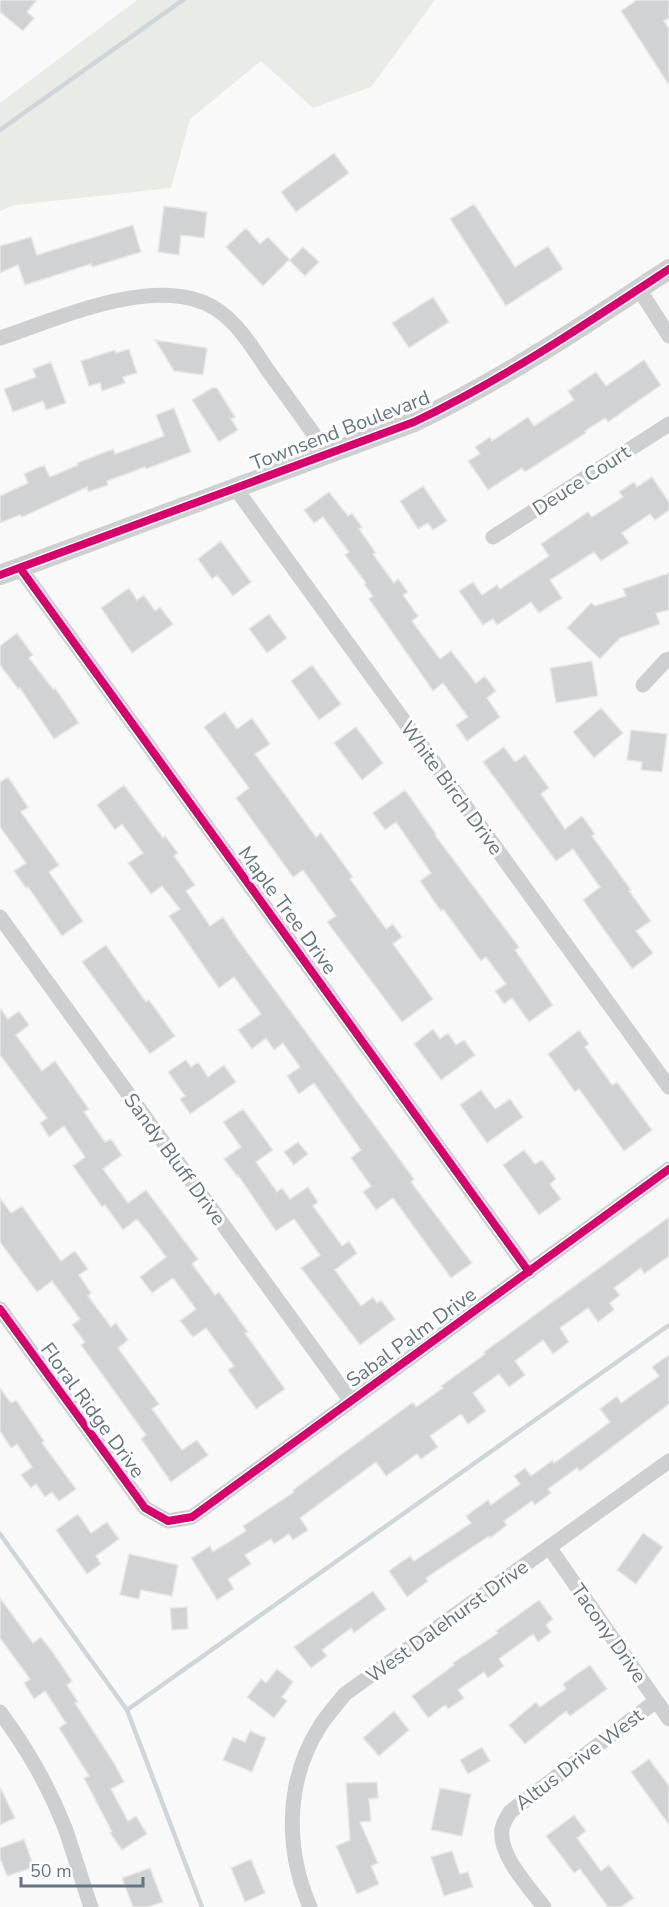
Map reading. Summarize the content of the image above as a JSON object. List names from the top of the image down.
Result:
{
  "streets": {
    "street": [
      "Townsend Boulevard",
      "Deuce Court",
      "White Birch Drive",
      "Maple Tree Drive",
      "Sandy Bluff Drive",
      "Sabal Palm Drive",
      "Floral Ridge Drive",
      "West Dalehurst Drive",
      "Tacony Drive",
      "Altus Drive West"
    ]
  },
  "crossings": [
    ["Townsend Boulevard", "White Birch Drive"],
    ["Townsend Boulevard", "Maple Tree Drive"],
    ["Maple Tree Drive", "Sabal Palm Drive"],
    ["Sandy Bluff Drive", "Sabal Palm Drive"],
    ["Sabal Palm Drive", "Floral Ridge Drive"],
    ["West Dalehurst Drive", "Tacony Drive"],
    ["Tacony Drive", "Altus Drive West"]
  ],
  "scale_bar": "50 m"
}
